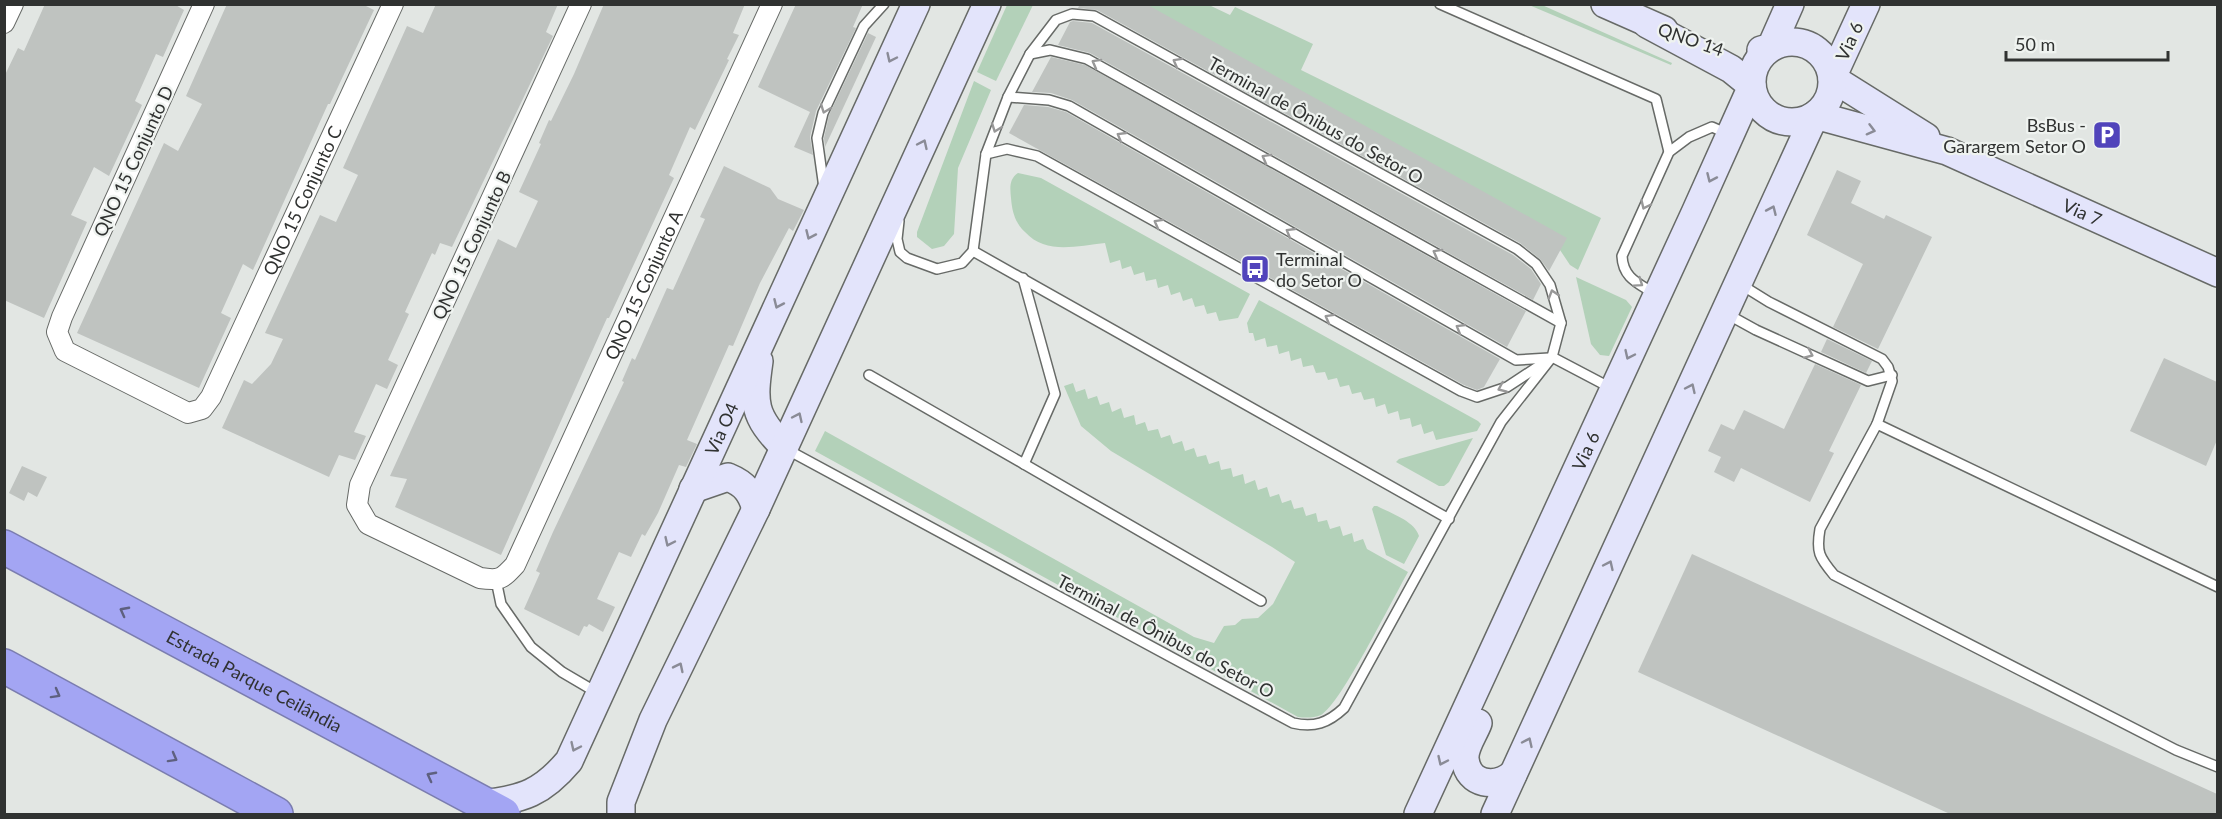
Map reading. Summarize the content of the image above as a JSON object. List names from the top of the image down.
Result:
{
  "streets": {
    "highway": ["Estrada Parque Ceilândia"],
    "main road": [
      "QNO 14",
      "Via 6",
      "Via 7",
      "Via O4"
    ],
    "street": [
      "QNO 15 Conjunto D",
      "QNO 15 Conjunto C",
      "QNO 15 Conjunto B",
      "QNO 15 Conjunto A"
    ],
    "lane": ["Terminal de Ônibus do Setor O"]
  },
  "crossings": [
    ["QNO 14", "Via 6"],
    ["QNO 14", "Via 7"],
    ["Via 6", "Via 7"],
    ["QNO 15 Conjunto D", "QNO 15 Conjunto C"],
    ["QNO 15 Conjunto B", "QNO 15 Conjunto A"],
    ["Via O4", "Estrada Parque Ceilândia"]
  ],
  "places": {
    "parking": ["BsBus - Garargem Setor O"],
    "bus stop": ["Terminal do Setor O"]
  },
  "scale_bar": "50 m"
}
